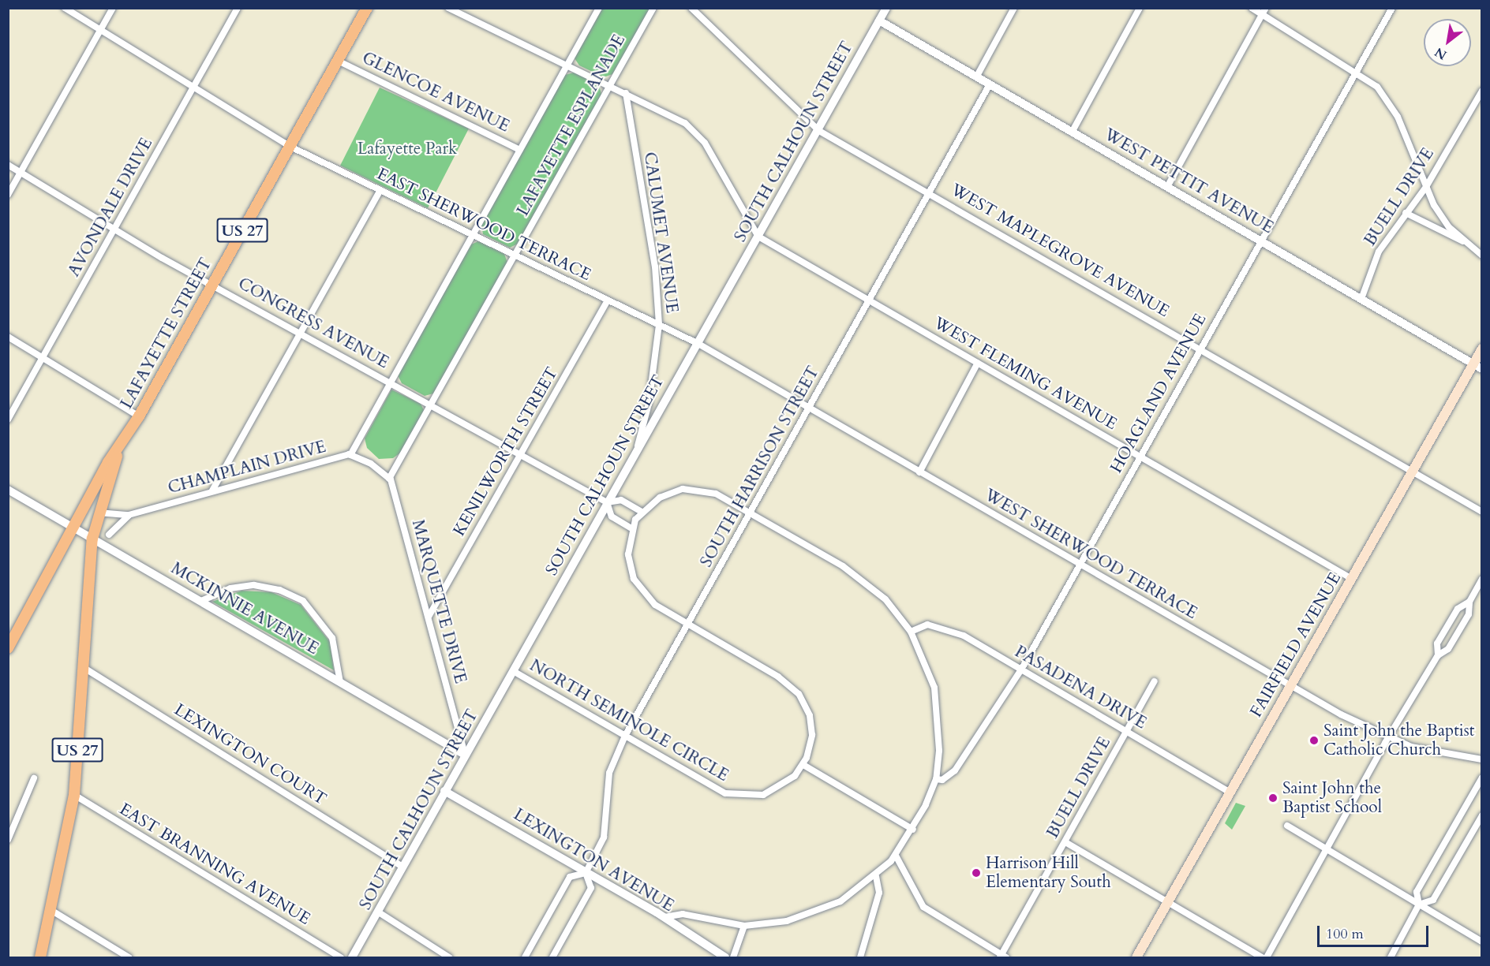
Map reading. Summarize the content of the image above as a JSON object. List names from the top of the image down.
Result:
{
  "streets": {
    "highway": ["US 27", "LAFAYETTE STREET"],
    "main road": ["FAIRFIELD AVENUE"],
    "street": [
      "GLENCOE AVENUE",
      "LAFAYETTE ESPLANADE",
      "SOUTH CALHOUN STREET",
      "WEST PETTIT AVENUE",
      "BUELL DRIVE",
      "AVONDALE DRIVE",
      "EAST SHERWOOD TERRACE",
      "CALUMET AVENUE",
      "WEST MAPLEGROVE AVENUE",
      "CONGRESS AVENUE",
      "WEST FLEMING AVENUE",
      "HOAGLAND AVENUE",
      "KENILWORTH STREET",
      "SOUTH HARRISON STREET",
      "CHAMPLAIN DRIVE",
      "WEST SHERWOOD TERRACE",
      "MARQUETTE DRIVE",
      "MCKINNIE AVENUE",
      "PASADENA DRIVE",
      "NORTH SEMINOLE CIRCLE",
      "LEXINGTON COURT",
      "LEXINGTON AVENUE",
      "EAST BRANNING AVENUE"
    ]
  },
  "crossings": [
    ["GLENCOE AVENUE", "LAFAYETTE ESPLANADE"],
    ["GLENCOE AVENUE", "LAFAYETTE STREET"],
    ["LAFAYETTE ESPLANADE", "EAST SHERWOOD TERRACE"],
    ["LAFAYETTE ESPLANADE", "CONGRESS AVENUE"],
    ["LAFAYETTE ESPLANADE", "CHAMPLAIN DRIVE"],
    ["LAFAYETTE ESPLANADE", "MARQUETTE DRIVE"],
    ["SOUTH CALHOUN STREET", "WEST PETTIT AVENUE"],
    ["SOUTH CALHOUN STREET", "EAST SHERWOOD TERRACE"],
    ["SOUTH CALHOUN STREET", "CALUMET AVENUE"],
    ["SOUTH CALHOUN STREET", "WEST MAPLEGROVE AVENUE"],
    ["SOUTH CALHOUN STREET", "CONGRESS AVENUE"],
    ["SOUTH CALHOUN STREET", "WEST FLEMING AVENUE"],
    ["SOUTH CALHOUN STREET", "WEST SHERWOOD TERRACE"],
    ["SOUTH CALHOUN STREET", "MARQUETTE DRIVE"],
    ["SOUTH CALHOUN STREET", "MCKINNIE AVENUE"],
    ["SOUTH CALHOUN STREET", "NORTH SEMINOLE CIRCLE"],
    ["SOUTH CALHOUN STREET", "LEXINGTON COURT"],
    ["SOUTH CALHOUN STREET", "LEXINGTON AVENUE"],
    ["WEST PETTIT AVENUE", "BUELL DRIVE"],
    ["WEST PETTIT AVENUE", "HOAGLAND AVENUE"],
    ["WEST PETTIT AVENUE", "SOUTH HARRISON STREET"],
    ["WEST PETTIT AVENUE", "FAIRFIELD AVENUE"],
    ["BUELL DRIVE", "PASADENA DRIVE"],
    ["AVONDALE DRIVE", "EAST SHERWOOD TERRACE"],
    ["AVONDALE DRIVE", "CONGRESS AVENUE"],
    ["EAST SHERWOOD TERRACE", "CALUMET AVENUE"],
    ["EAST SHERWOOD TERRACE", "LAFAYETTE STREET"],
    ["EAST SHERWOOD TERRACE", "KENILWORTH STREET"],
    ["EAST SHERWOOD TERRACE", "WEST SHERWOOD TERRACE"],
    ["US 27", "LAFAYETTE STREET"],
    ["US 27", "CHAMPLAIN DRIVE"],
    ["US 27", "MCKINNIE AVENUE"],
    ["US 27", "LEXINGTON COURT"],
    ["US 27", "EAST BRANNING AVENUE"],
    ["WEST MAPLEGROVE AVENUE", "HOAGLAND AVENUE"],
    ["WEST MAPLEGROVE AVENUE", "SOUTH HARRISON STREET"],
    ["WEST MAPLEGROVE AVENUE", "FAIRFIELD AVENUE"],
    ["CONGRESS AVENUE", "LAFAYETTE STREET"],
    ["CONGRESS AVENUE", "KENILWORTH STREET"],
    ["LAFAYETTE STREET", "MCKINNIE AVENUE"],
    ["WEST FLEMING AVENUE", "HOAGLAND AVENUE"],
    ["WEST FLEMING AVENUE", "SOUTH HARRISON STREET"],
    ["WEST FLEMING AVENUE", "FAIRFIELD AVENUE"],
    ["HOAGLAND AVENUE", "WEST SHERWOOD TERRACE"],
    ["HOAGLAND AVENUE", "PASADENA DRIVE"],
    ["KENILWORTH STREET", "MARQUETTE DRIVE"],
    ["SOUTH HARRISON STREET", "WEST SHERWOOD TERRACE"],
    ["SOUTH HARRISON STREET", "NORTH SEMINOLE CIRCLE"],
    ["SOUTH HARRISON STREET", "LEXINGTON AVENUE"],
    ["CHAMPLAIN DRIVE", "MARQUETTE DRIVE"],
    ["WEST SHERWOOD TERRACE", "FAIRFIELD AVENUE"],
    ["MARQUETTE DRIVE", "MCKINNIE AVENUE"],
    ["FAIRFIELD AVENUE", "PASADENA DRIVE"]
  ],
  "parks": ["Lafayette Park"],
  "places": ["Saint John the Baptist Catholic Church", "Saint John the Baptist School", "Harrison Hill Elementary South"],
  "scale_bar": "100 m",
  "north": "bottom left"
}
